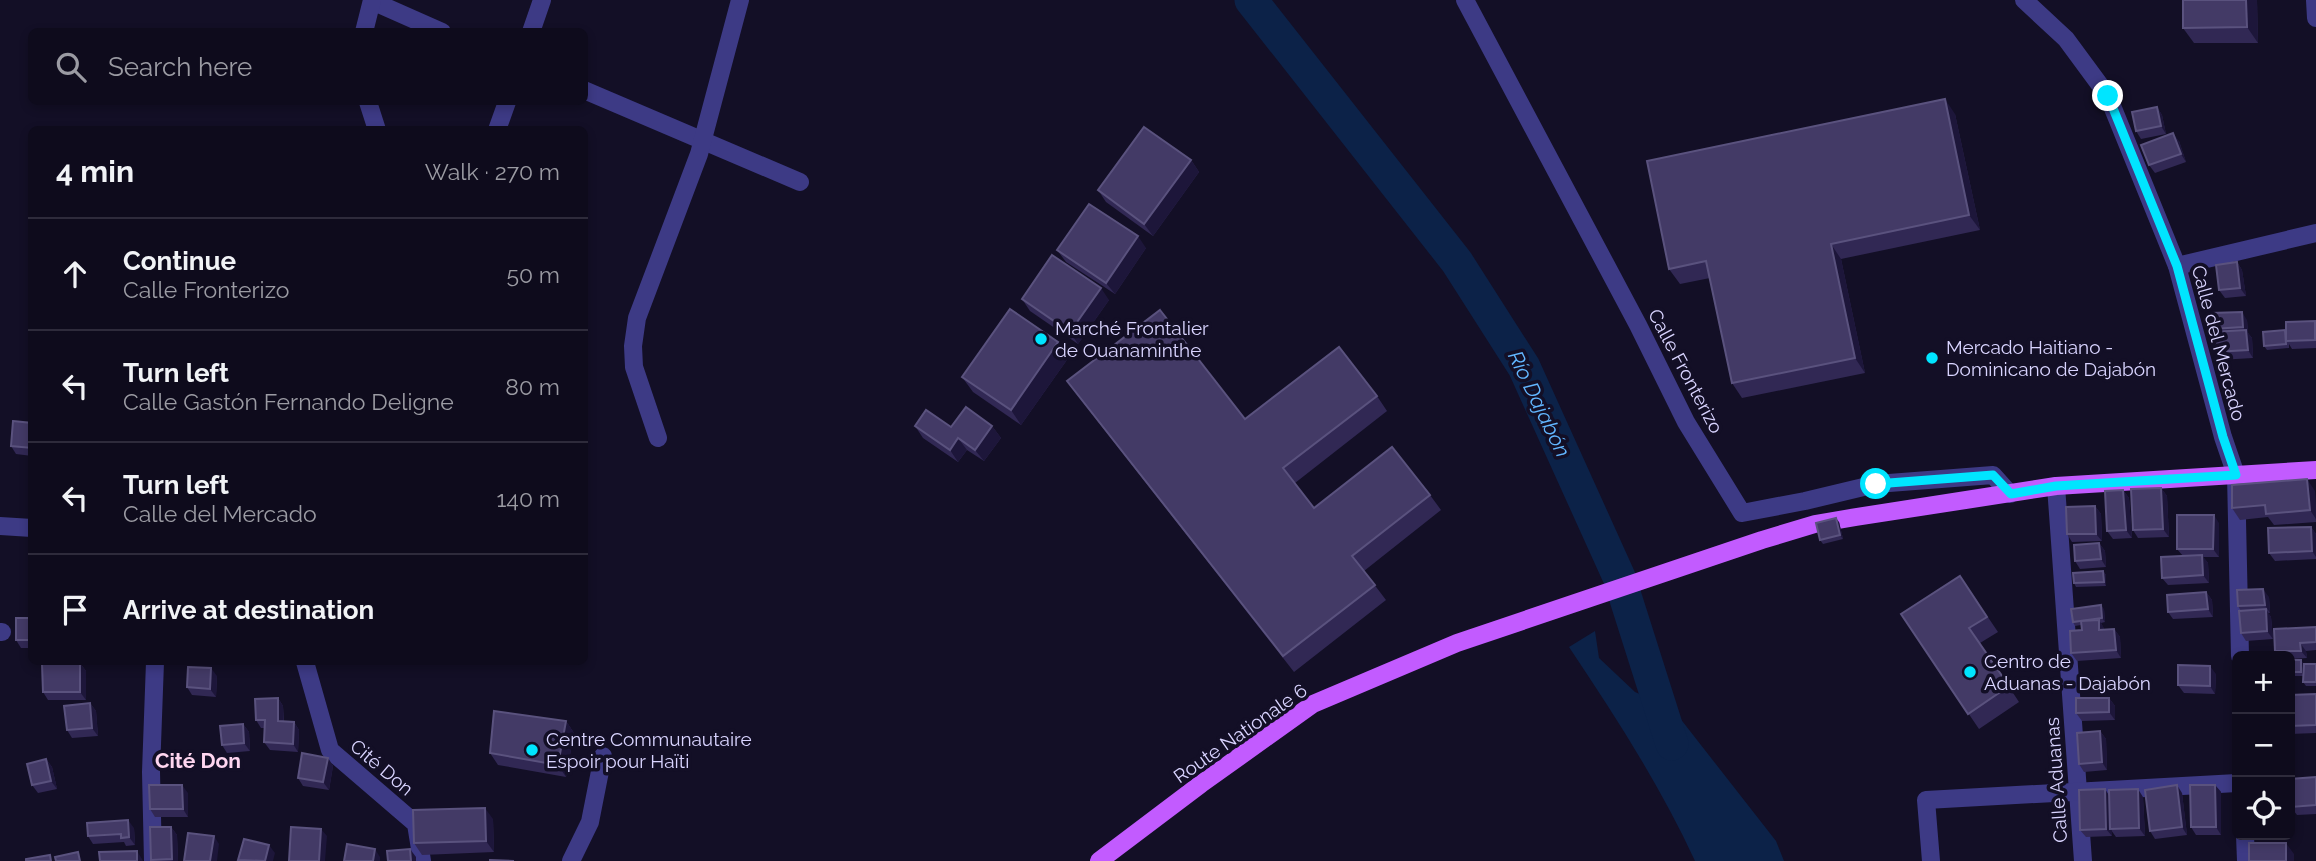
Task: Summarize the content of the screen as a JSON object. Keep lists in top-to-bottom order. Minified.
{"streets":{"main road":["Route Nationale 6"],"street":["Calle del Mercado","Calle Fronterizo","Cité Don","Calle Aduanas"]},"crossings":[["Calle del Mercado","Route Nationale 6"],["Calle Fronterizo","Route Nationale 6"],["Route Nationale 6","Calle Aduanas"]],"districts":["Cité Don"],"water":["Río Dajabón"],"places":["Marché Frontalier de Ouanaminthe","Mercado Haitiano - Dominicano de Dajabón","Centro de Aduanas - Dajabón","Centre Communautaire Espoir pour Haïti"],"page":{"search":"Search here","heading":["4 min","Walk · 270 m"],"list":[["Continue","Calle Fronterizo","50 m"],["Turn left","Calle Gastón Fernando Deligne","80 m"],["Turn left","Calle del Mercado","140 m"],"Arrive at destination"],"map_buttons":["+","−"]}}
